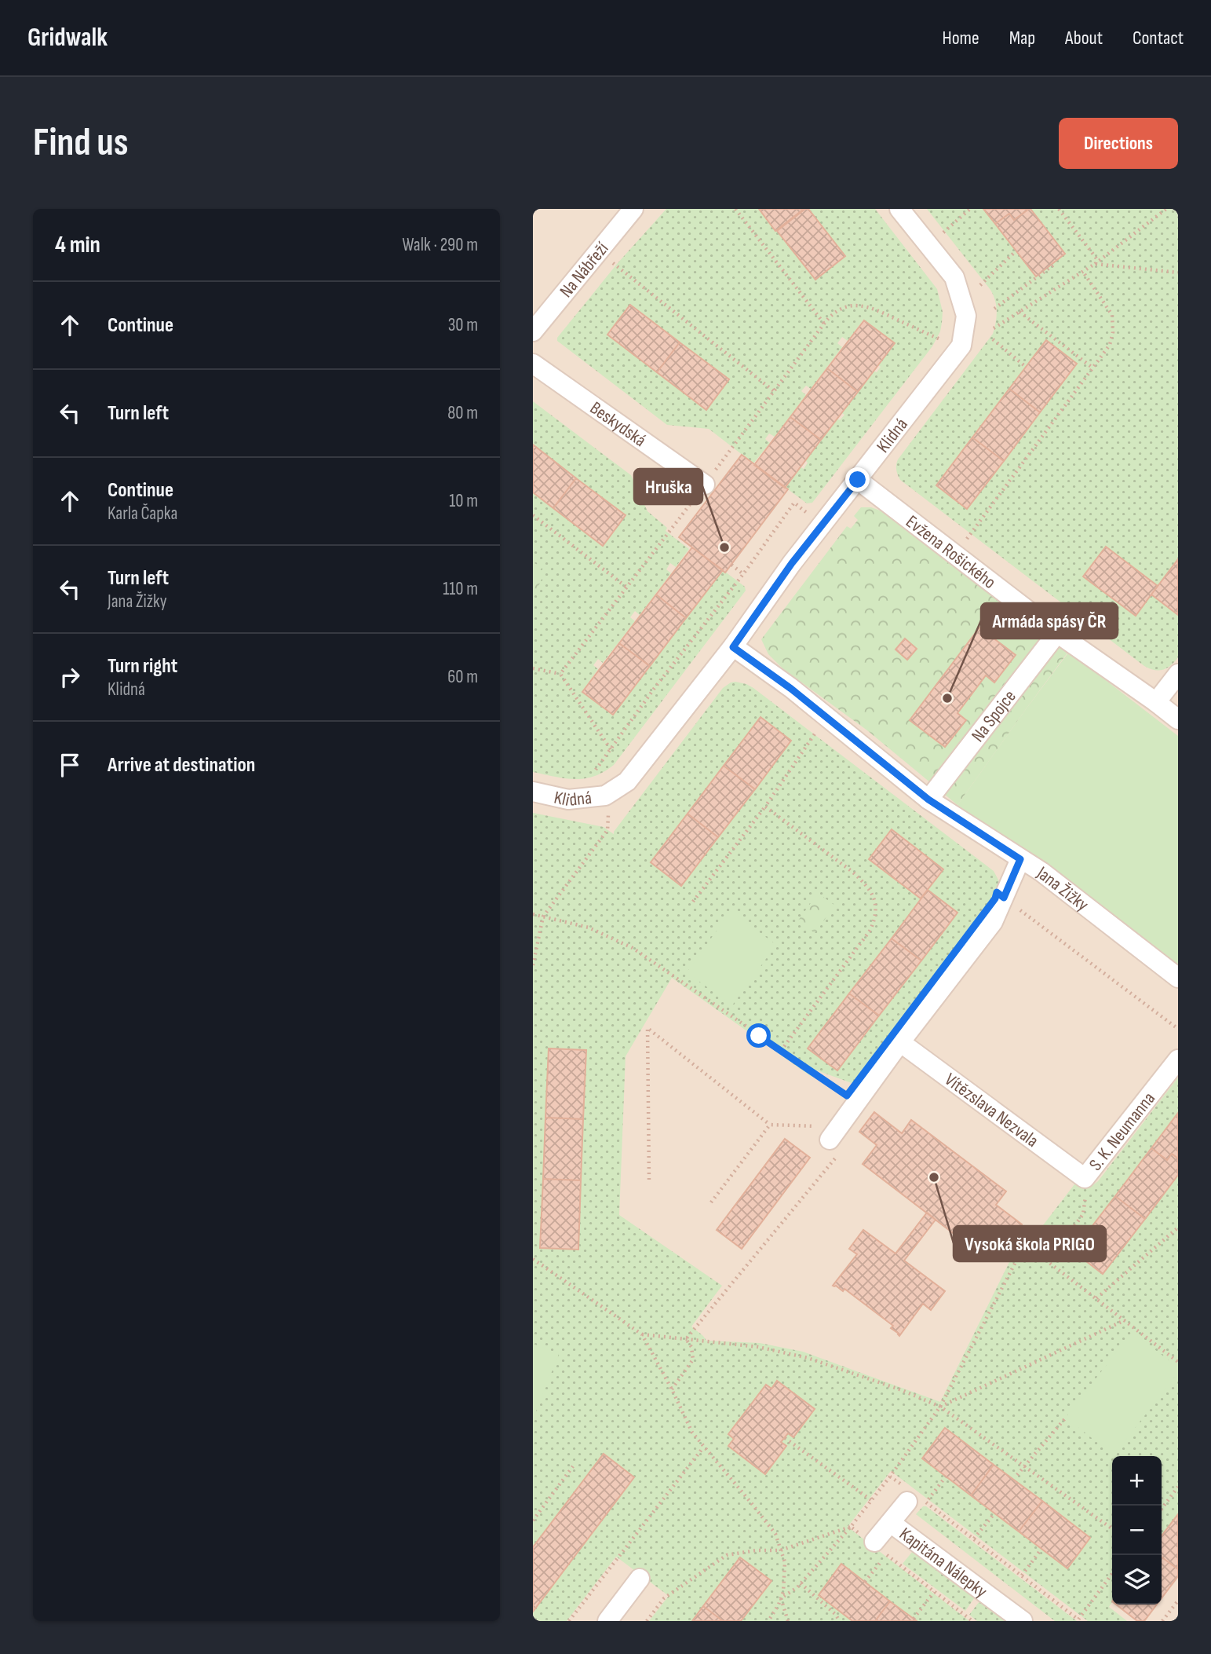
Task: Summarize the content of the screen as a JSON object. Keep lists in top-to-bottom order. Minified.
{"streets":{"street":["Na Nábřeží","Beskydská","Klidná","Evžena Rošického","Na Spojce","Jana Žižky","Vítězslava Nezvala","S. K. Neumanna","Kapitána Nálepky"]},"crossings":[["Klidná","Evžena Rošického"],["Klidná","Jana Žižky"],["Evžena Rošického","Na Spojce"],["Na Spojce","Jana Žižky"],["Vítězslava Nezvala","S. K. Neumanna"]],"places":["Hruška","Armáda spásy ČR","Vysoká škola PRIGO"],"page":{"header":"Gridwalk","nav":["Home","Map","About","Contact"],"buttons":"Directions","title":"Find us","heading":["4 min","Walk · 290 m"],"list":[["Continue","30 m"],["Turn left","80 m"],["Continue","Karla Čapka","10 m"],["Turn left","Jana Žižky","110 m"],["Turn right","Klidná","60 m"],"Arrive at destination"],"map_buttons":["+","−"]}}
